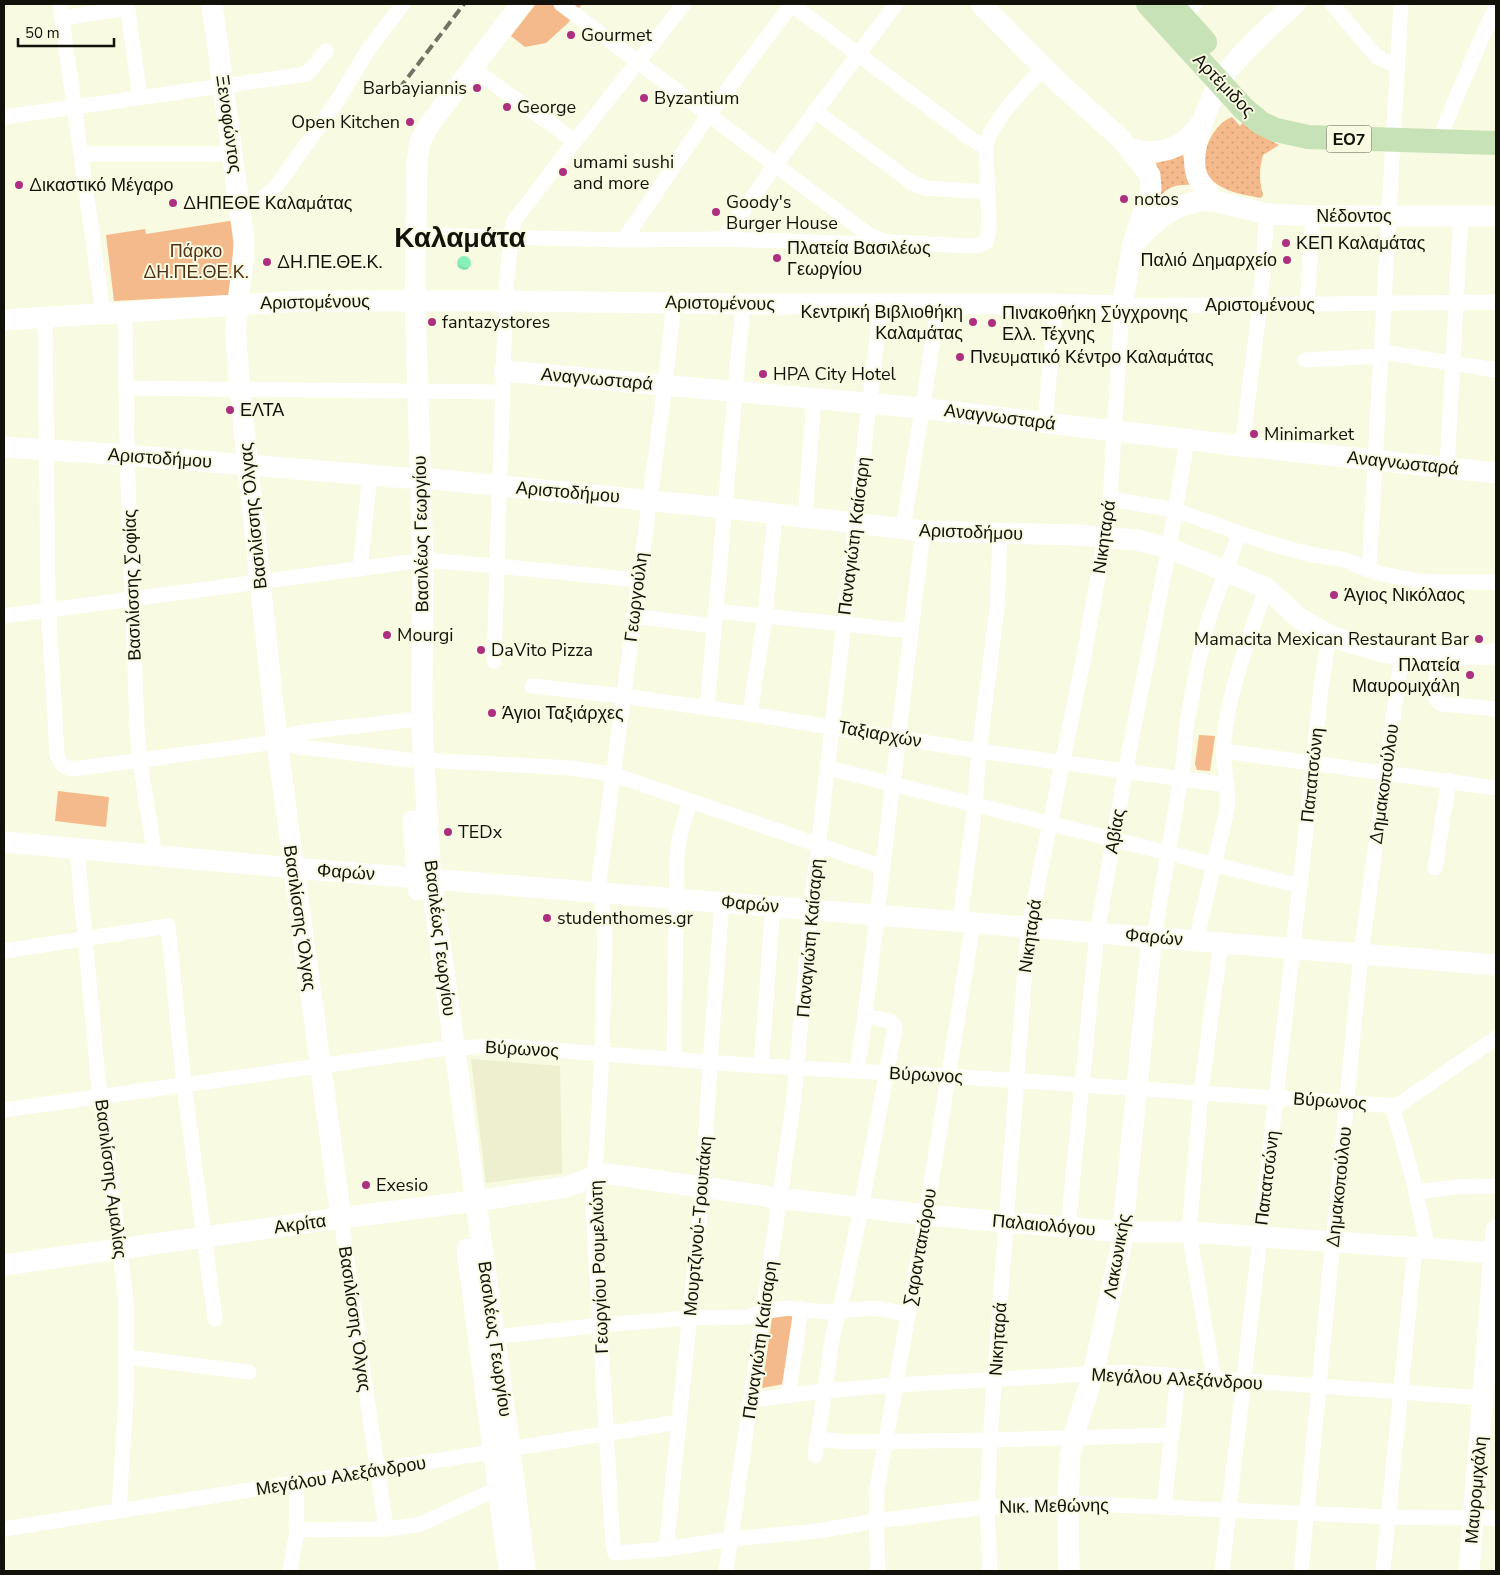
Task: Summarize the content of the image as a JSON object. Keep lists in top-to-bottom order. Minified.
{"streets":{"main road":["Αρτέμιδος","ΕΟ7"],"street":["Ξενοφώντος","Νέδοντος","Αριστομένους","Αναγνωσταρά","Αριστοδήμου","Βασιλίσσης Όλγας","Βασιλέως Γεωργίου","Παναγιώτη Καίσαρη","Νικηταρά","Βασιλίσσης Σοφίας","Γεωργούλη","Ταξιαρχών","Παπατσώνη","Δημακοπούλου","Αβίας","Φαρών","Βύρωνος","Βασιλίσσης Αμαλίας","Ακρίτα","Παλαιολόγου","Μουρτζινού-Τρουπάκη","Σαρανταπόρου","Λακωνικής","Γεωργίου Ρουμελιώτη","Μεγάλου Αλεξάνδρου","Μαυρομιχάλη","Νικ. Μεθώνης"]},"crossings":[["Ξενοφώντος","Αριστομένους"],["Ξενοφώντος","Βασιλίσσης Όλγας"],["Αριστομένους","Βασιλίσσης Όλγας"],["Αριστομένους","Βασιλέως Γεωργίου"],["Αριστομένους","Παναγιώτη Καίσαρη"],["Αριστομένους","Νικηταρά"],["Αριστομένους","Βασιλίσσης Σοφίας"],["Αριστομένους","Γεωργούλη"],["Αναγνωσταρά","Παναγιώτη Καίσαρη"],["Αναγνωσταρά","Νικηταρά"],["Αναγνωσταρά","Γεωργούλη"],["Αναγνωσταρά","Αβίας"],["Αριστοδήμου","Βασιλίσσης Όλγας"],["Αριστοδήμου","Βασιλέως Γεωργίου"],["Αριστοδήμου","Παναγιώτη Καίσαρη"],["Αριστοδήμου","Νικηταρά"],["Αριστοδήμου","Βασιλίσσης Σοφίας"],["Αριστοδήμου","Γεωργούλη"],["Αριστοδήμου","Παπατσώνη"],["Αριστοδήμου","Δημακοπούλου"],["Αριστοδήμου","Αβίας"],["Αριστοδήμου","Σαρανταπόρου"],["Βασιλίσσης Όλγας","Φαρών"],["Βασιλίσσης Όλγας","Βύρωνος"],["Βασιλίσσης Όλγας","Ακρίτα"],["Βασιλίσσης Όλγας","Μεγάλου Αλεξάνδρου"],["Βασιλέως Γεωργίου","Φαρών"],["Βασιλέως Γεωργίου","Βύρωνος"],["Βασιλέως Γεωργίου","Ακρίτα"],["Βασιλέως Γεωργίου","Μεγάλου Αλεξάνδρου"],["Παναγιώτη Καίσαρη","Ταξιαρχών"],["Παναγιώτη Καίσαρη","Φαρών"],["Παναγιώτη Καίσαρη","Βύρωνος"],["Παναγιώτη Καίσαρη","Παλαιολόγου"],["Παναγιώτη Καίσαρη","Μεγάλου Αλεξάνδρου"],["Παναγιώτη Καίσαρη","Νικ. Μεθώνης"],["Νικηταρά","Ταξιαρχών"],["Νικηταρά","Φαρών"],["Νικηταρά","Βύρωνος"],["Νικηταρά","Παλαιολόγου"],["Νικηταρά","Μεγάλου Αλεξάνδρου"],["Νικηταρά","Νικ. Μεθώνης"],["Βασιλίσσης Σοφίας","Φαρών"],["Γεωργούλη","Ταξιαρχών"],["Γεωργούλη","Φαρών"],["Γεωργούλη","Γεωργίου Ρουμελιώτη"],["Ταξιαρχών","Αβίας"],["Ταξιαρχών","Σαρανταπόρου"],["Παπατσώνη","Φαρών"],["Παπατσώνη","Βύρωνος"],["Παπατσώνη","Παλαιολόγου"],["Παπατσώνη","Μεγάλου Αλεξάνδρου"],["Παπατσώνη","Νικ. Μεθώνης"],["Δημακοπούλου","Φαρών"],["Δημακοπούλου","Βύρωνος"],["Δημακοπούλου","Παλαιολόγου"],["Δημακοπούλου","Μεγάλου Αλεξάνδρου"],["Δημακοπούλου","Νικ. Μεθώνης"],["Αβίας","Φαρών"],["Αβίας","Βύρωνος"],["Αβίας","Παλαιολόγου"],["Φαρών","Βασιλίσσης Αμαλίας"],["Φαρών","Μουρτζινού-Τρουπάκη"],["Φαρών","Σαρανταπόρου"],["Φαρών","Λακωνικής"],["Φαρών","Γεωργίου Ρουμελιώτη"],["Βύρωνος","Βασιλίσσης Αμαλίας"],["Βύρωνος","Μουρτζινού-Τρουπάκη"],["Βύρωνος","Σαρανταπόρου"],["Βύρωνος","Λακωνικής"],["Βύρωνος","Γεωργίου Ρουμελιώτη"],["Βασιλίσσης Αμαλίας","Ακρίτα"],["Βασιλίσσης Αμαλίας","Μεγάλου Αλεξάνδρου"],["Ακρίτα","Παλαιολόγου"],["Ακρίτα","Γεωργίου Ρουμελιώτη"],["Παλαιολόγου","Μουρτζινού-Τρουπάκη"],["Παλαιολόγου","Σαρανταπόρου"],["Παλαιολόγου","Λακωνικής"],["Παλαιολόγου","Γεωργίου Ρουμελιώτη"],["Παλαιολόγου","Μαυρομιχάλη"],["Μουρτζινού-Τρουπάκη","Μεγάλου Αλεξάνδρου"],["Μουρτζινού-Τρουπάκη","Νικ. Μεθώνης"],["Σαρανταπόρου","Μεγάλου Αλεξάνδρου"],["Σαρανταπόρου","Νικ. Μεθώνης"],["Λακωνικής","Μεγάλου Αλεξάνδρου"],["Λακωνικής","Νικ. Μεθώνης"],["Γεωργίου Ρουμελιώτη","Μεγάλου Αλεξάνδρου"],["Γεωργίου Ρουμελιώτη","Νικ. Μεθώνης"],["Μεγάλου Αλεξάνδρου","Μαυρομιχάλη"],["Μαυρομιχάλη","Νικ. Μεθώνης"]],"districts":["Καλαμάτα"],"parks":["Πάρκο ΔΗ.ΠΕ.ΘΕ.Κ."],"places":["Gourmet","Barbayiannis","Byzantium","George","Open Kitchen","umami sushi and more","Δικαστικό Μέγαρο","notos","ΔΗΠΕΘΕ Καλαμάτας","Goody's Burger House","ΚΕΠ Καλαμάτας","Πλατεία Βασιλέως Γεωργίου","Παλιό Δημαρχείο","ΔΗ.ΠΕ.ΘΕ.Κ.","fantazystores","Κεντρική Βιβλιοθήκη Καλαμάτας","Πινακοθήκη Σύγχρονης Ελλ. Τέχνης","Πνευματικό Κέντρο Καλαμάτας","HPA City Hotel","ΕΛΤΑ","Minimarket","Άγιος Νικόλαος","Mourgi","Mamacita Mexican Restaurant Bar","DaVito Pizza","Πλατεία Μαυρομιχάλη","Άγιοι Ταξιάρχες","TEDx","studenthomes.gr","Exesio"],"scale_bar":"50 m"}
